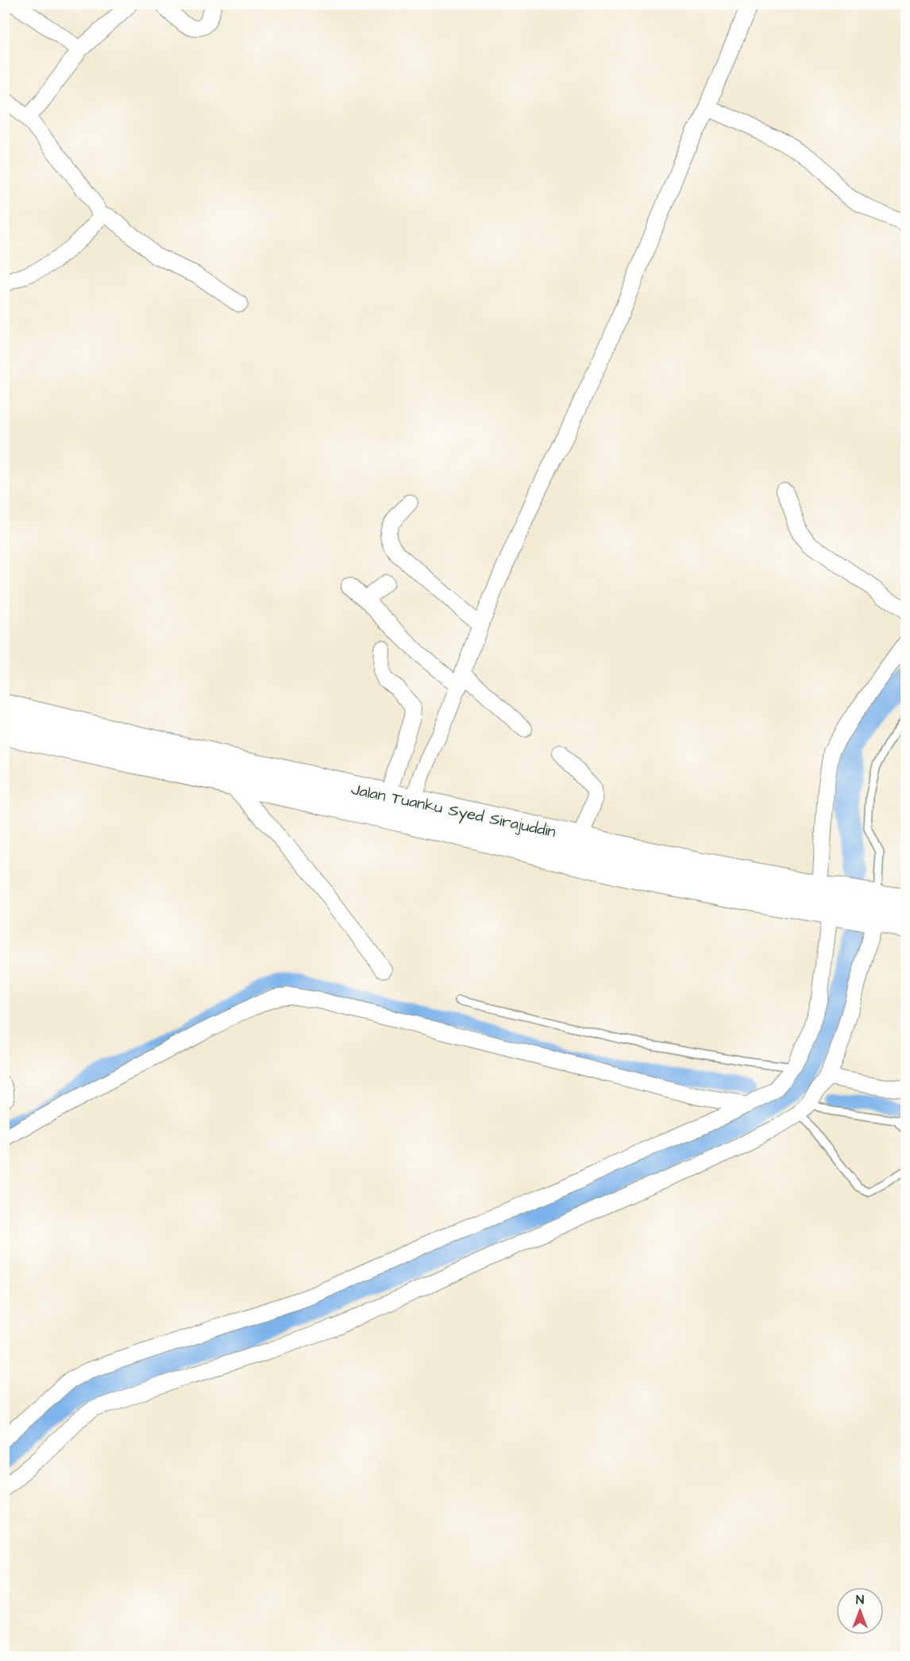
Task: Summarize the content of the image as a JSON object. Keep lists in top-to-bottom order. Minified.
{"streets":{"highway":["Jalan Tuanku Syed Sirajuddin"]},"north":"top"}
